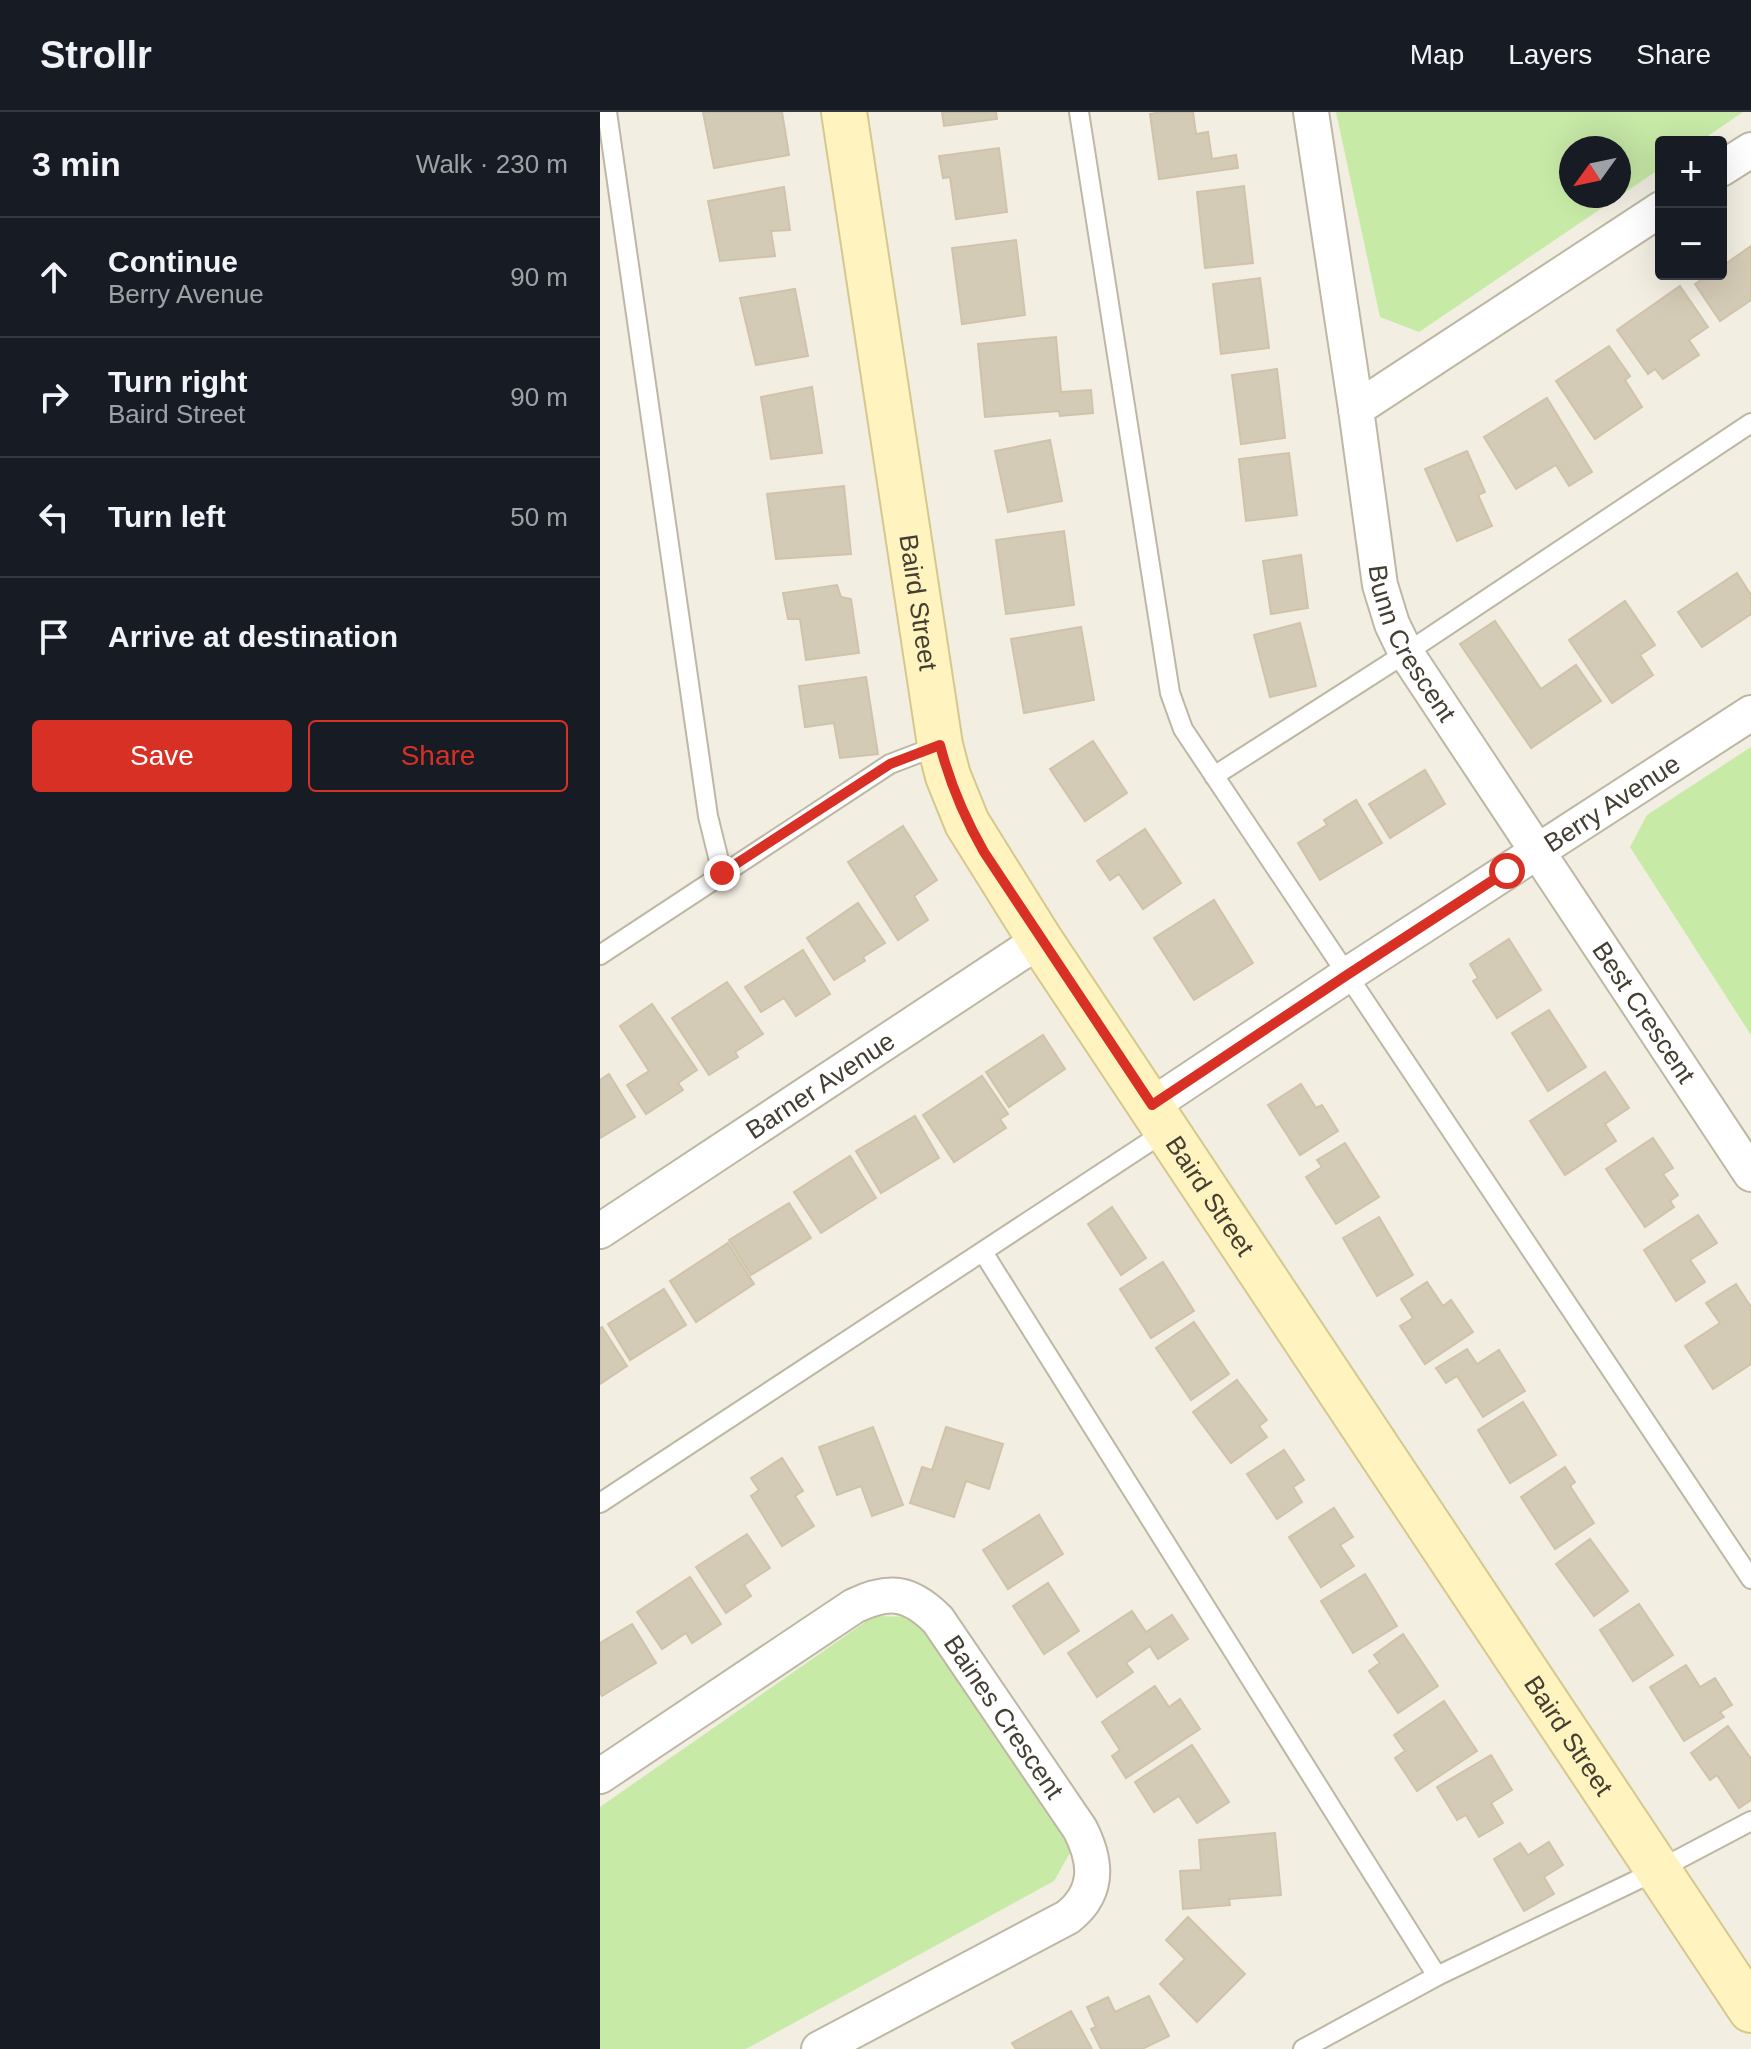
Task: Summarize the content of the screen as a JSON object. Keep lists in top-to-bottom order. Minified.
{"streets":{"street":["Baird Street","Bunn Crescent","Berry Avenue","Best Crescent","Barner Avenue","Baines Crescent"]},"crossings":[["Baird Street","Berry Avenue"],["Baird Street","Barner Avenue"],["Bunn Crescent","Berry Avenue"],["Bunn Crescent","Best Crescent"],["Berry Avenue","Best Crescent"]],"north":"bottom left","page":{"header":"Strollr","nav":["Map","Layers","Share"],"heading":["3 min","Walk · 230 m"],"map_buttons":["+","−"],"list":[["Continue","Berry Avenue","90 m"],["Turn right","Baird Street","90 m"],["Turn left","50 m"],"Arrive at destination"],"buttons":["Save","Share"]}}
